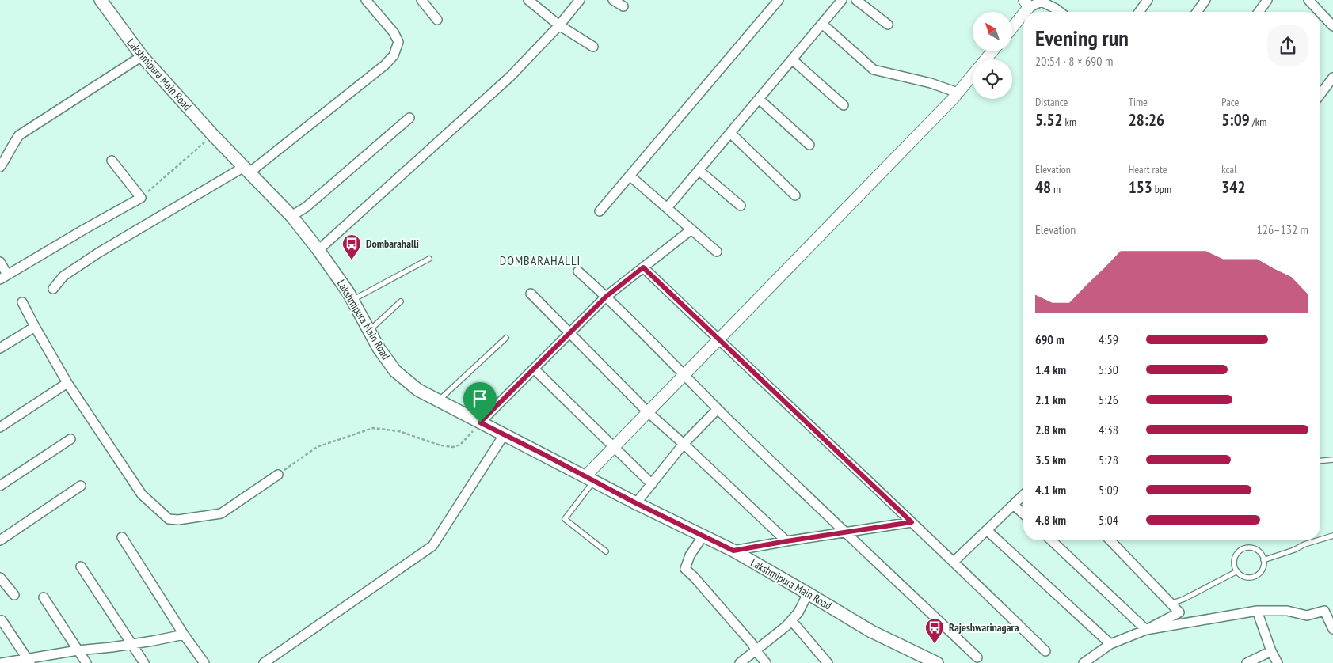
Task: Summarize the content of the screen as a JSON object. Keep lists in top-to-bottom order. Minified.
{"streets":{"main road":["Lakshmipura Main Road"]},"districts":["DOMBARAHALLI"],"places":{"bus stop":["Dombarahalli","Rajeshwarinagara"]},"north":"top left","page":{"heading":["Evening run","20:54 · 8 × 690 m"],"stats":[["Distance","5.52 km"],["Time","28:26"],["Pace","5:09 /km"],["Elevation","48 m"],["Heart rate","153 bpm"],["kcal","342"]],"chart":["Elevation","126–132 m"],"list":[{"name":"690 m","note":"4:59"},{"name":"1.4 km","note":"5:30"},{"name":"2.1 km","note":"5:26"},{"name":"2.8 km","note":"4:38"},{"name":"3.5 km","note":"5:28"},{"name":"4.1 km","note":"5:09"},{"name":"4.8 km","note":"5:04"}]}}
